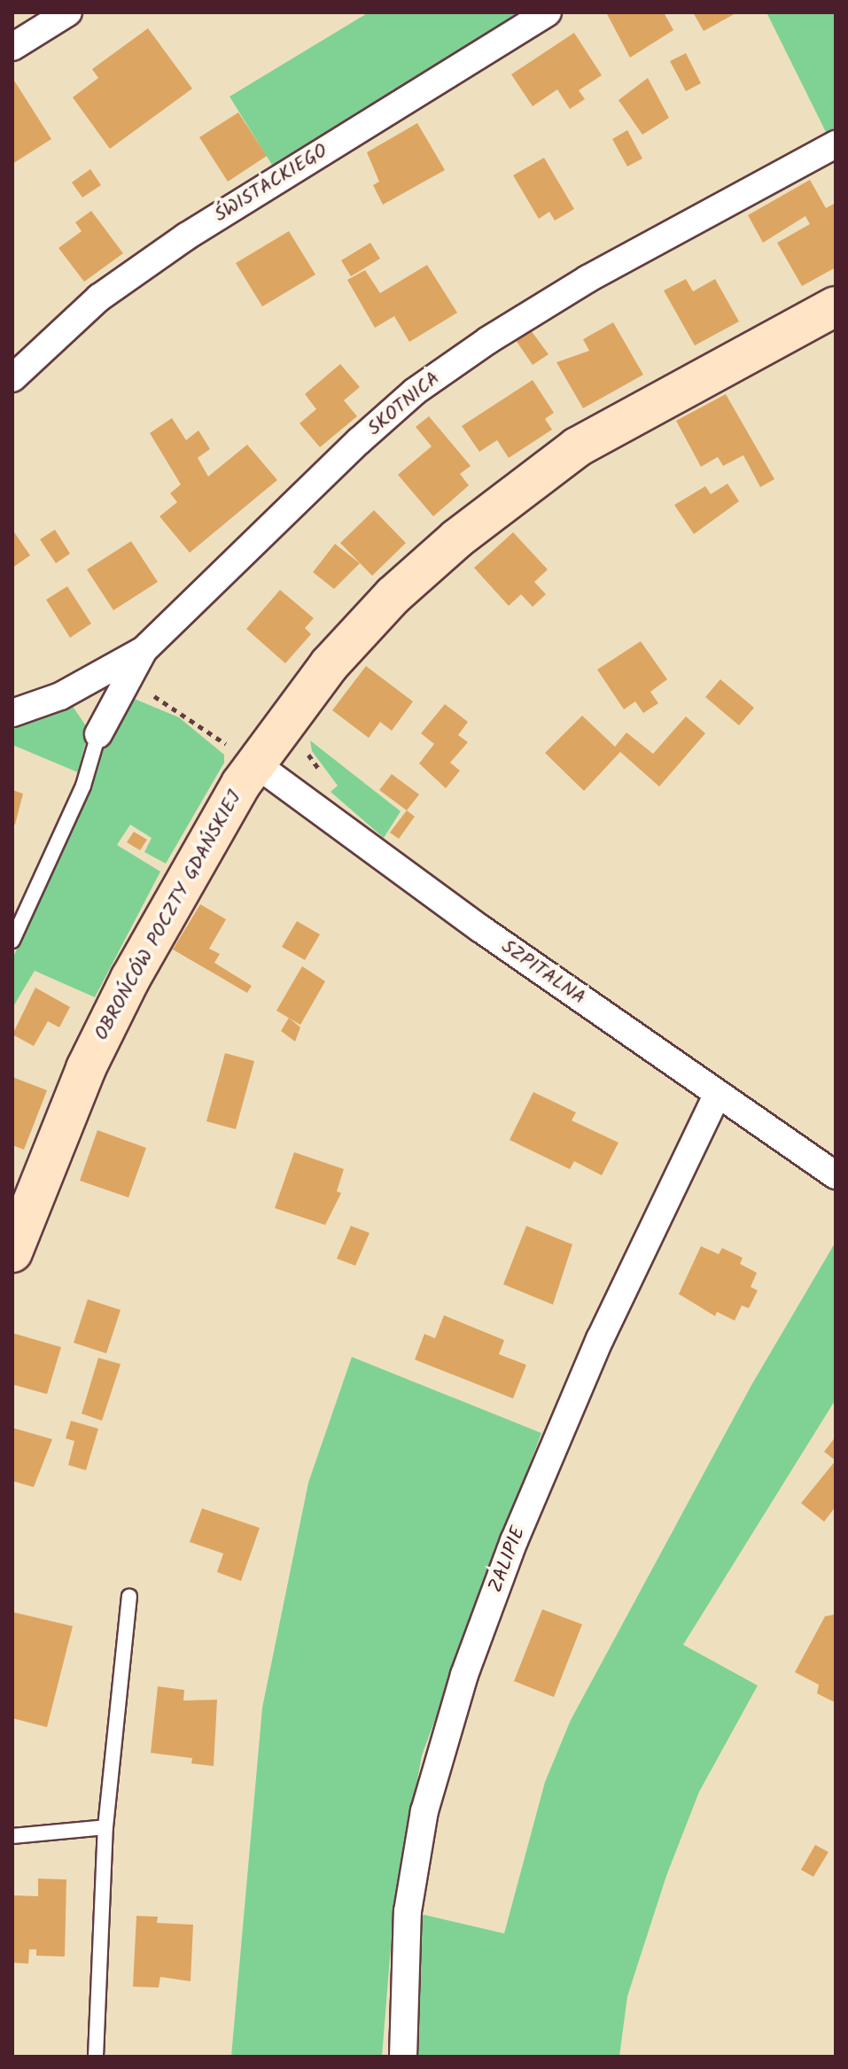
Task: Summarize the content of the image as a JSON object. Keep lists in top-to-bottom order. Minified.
{"streets":{"street":["ŚWISTACKIEGO","SKOTNICA","OBROŃCÓW POCZTY GDAŃSKIEJ","SZPITALNA","ZALIPIE"]},"crossings":[["OBROŃCÓW POCZTY GDAŃSKIEJ","SZPITALNA"],["SZPITALNA","ZALIPIE"]]}
